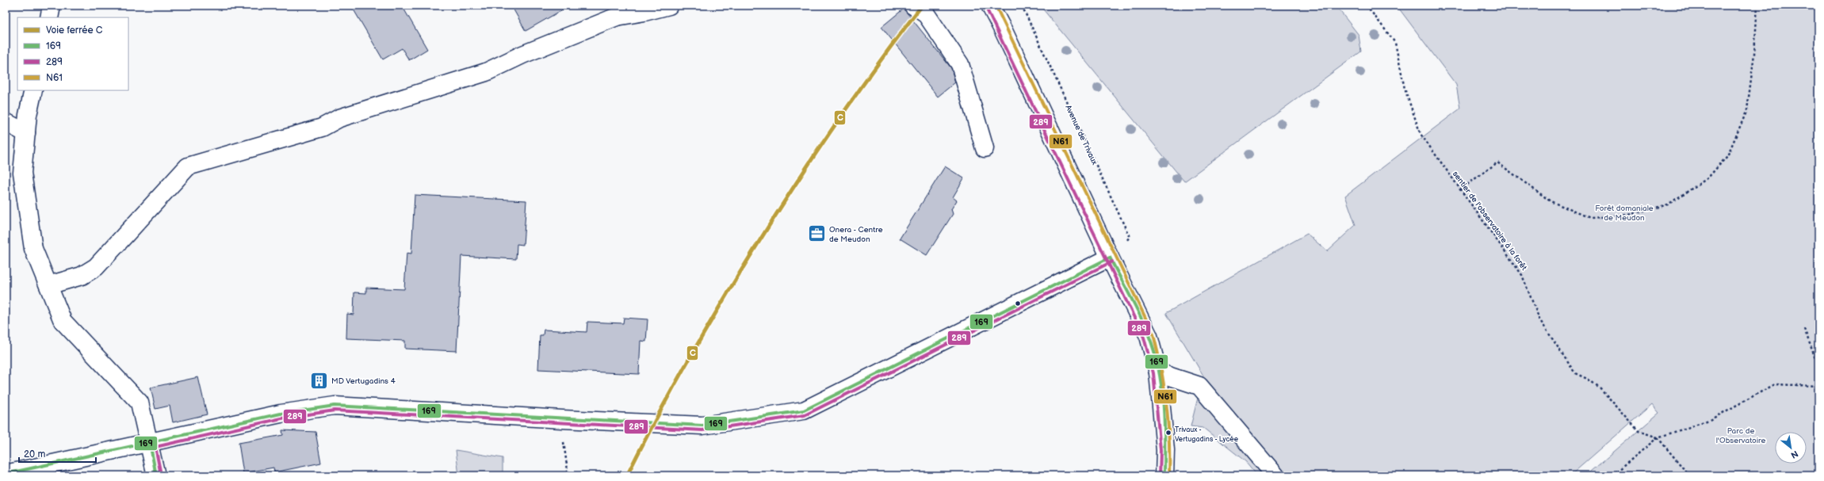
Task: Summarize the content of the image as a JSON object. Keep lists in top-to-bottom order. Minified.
{"streets":{"path":["Avenue de Trivaux","sentier de l'observatoire à la forêt"]},"parks":["Forêt domaniale de Meudon","Parc de l'Observatoire"],"places":{"office":["Onera - Centre de Meudon"],"building":["MD Vertugadins 4"],"other":["Trivaux - Vertugadins - Lycée"]},"lines":["rail line C","transit line N61","transit line 289","transit line 169"],"legend":["Voie ferrée C","169","289","N61"],"scale_bar":"20 m","north":"bottom right"}
